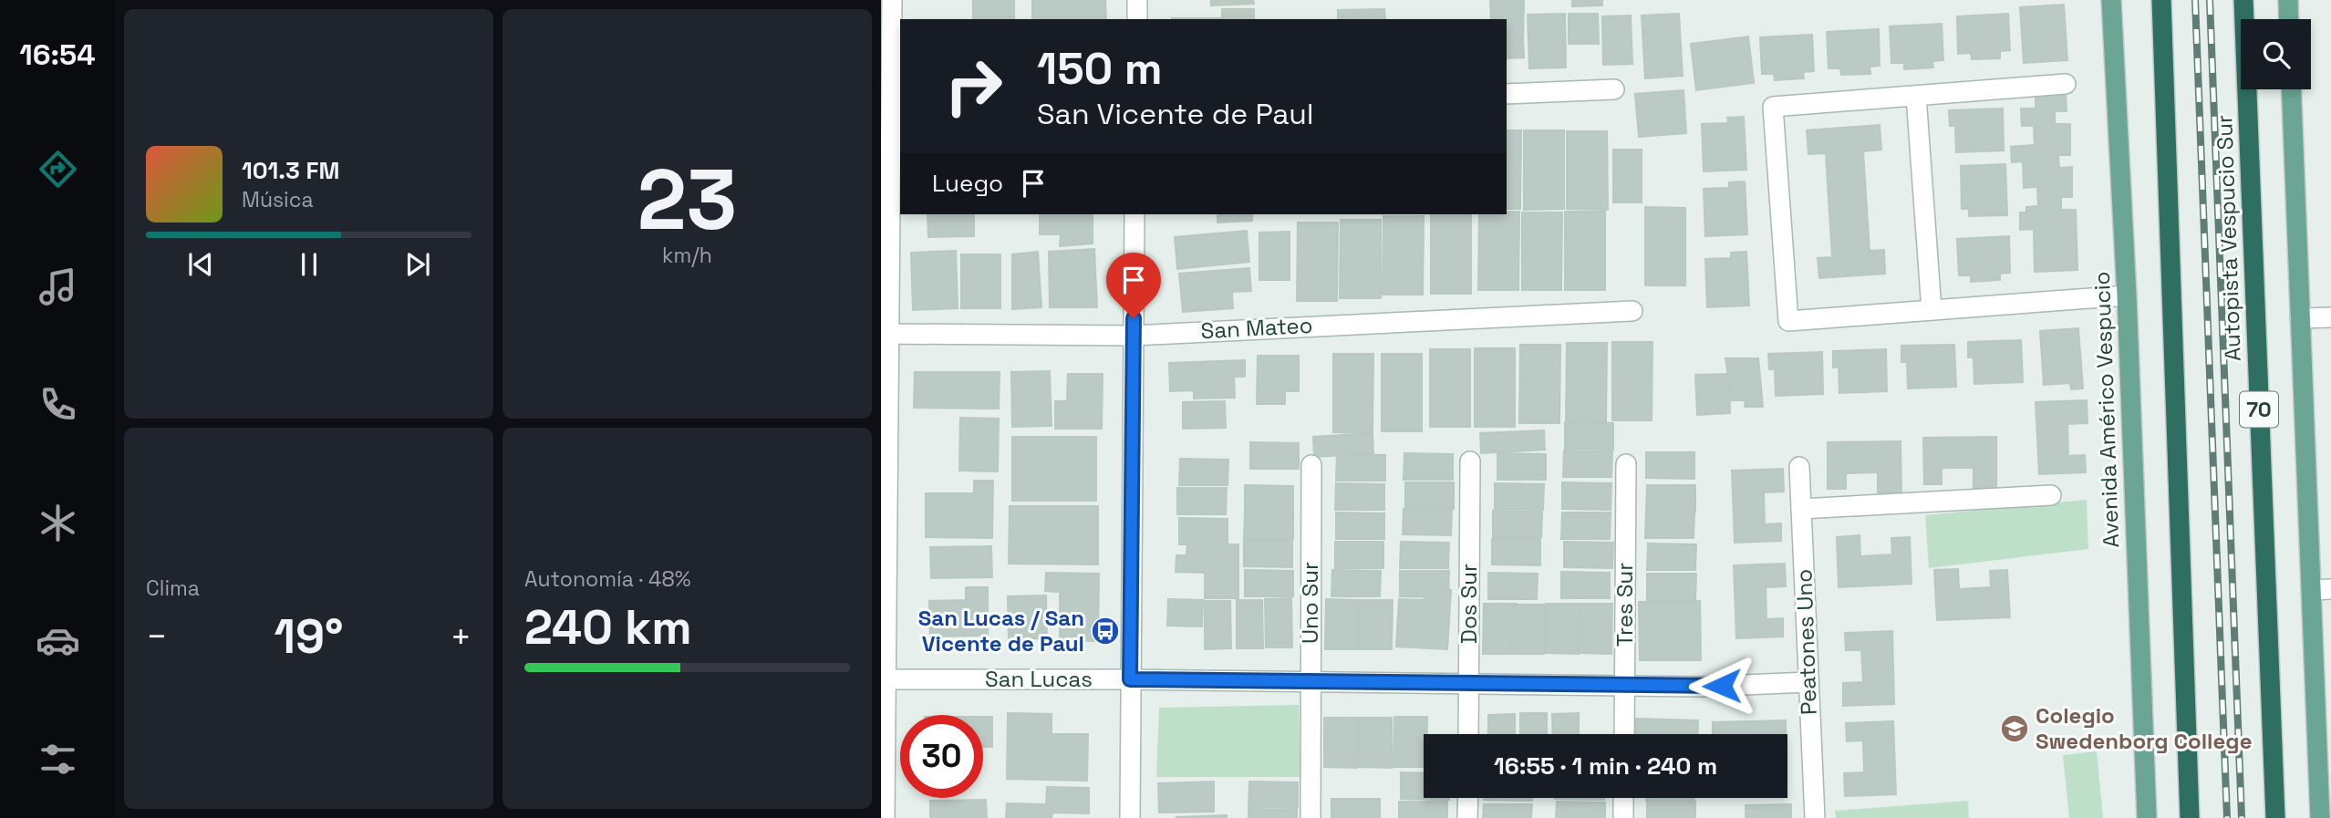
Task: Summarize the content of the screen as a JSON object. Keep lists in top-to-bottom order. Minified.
{"streets":{"highway":["Autopista Vespucio Sur","70"],"main road":["Avenida Américo Vespucio"],"street":["San Mateo","Uno Sur","Dos Sur","Tres Sur","Peatones Uno","San Lucas"]},"crossings":[["Uno Sur","San Lucas"],["Dos Sur","San Lucas"],["Tres Sur","San Lucas"],["Peatones Uno","San Lucas"]],"places":{"bus stop":["San Lucas / San Vicente de Paul"],"school or university":["Colegio Swedenborg College"]},"page":{"tabs":"16:54","tile":[["23","km/h"],"Clima",["Autonomía · 48%","240 km"]],"turn":["150 m","San Vicente de Paul"],"song":["101.3 FM","Música"],"then":"Luego","heat":["−","19°","+"],"limit":"30","trip":"16:55 · 1 min · 240 m"}}
